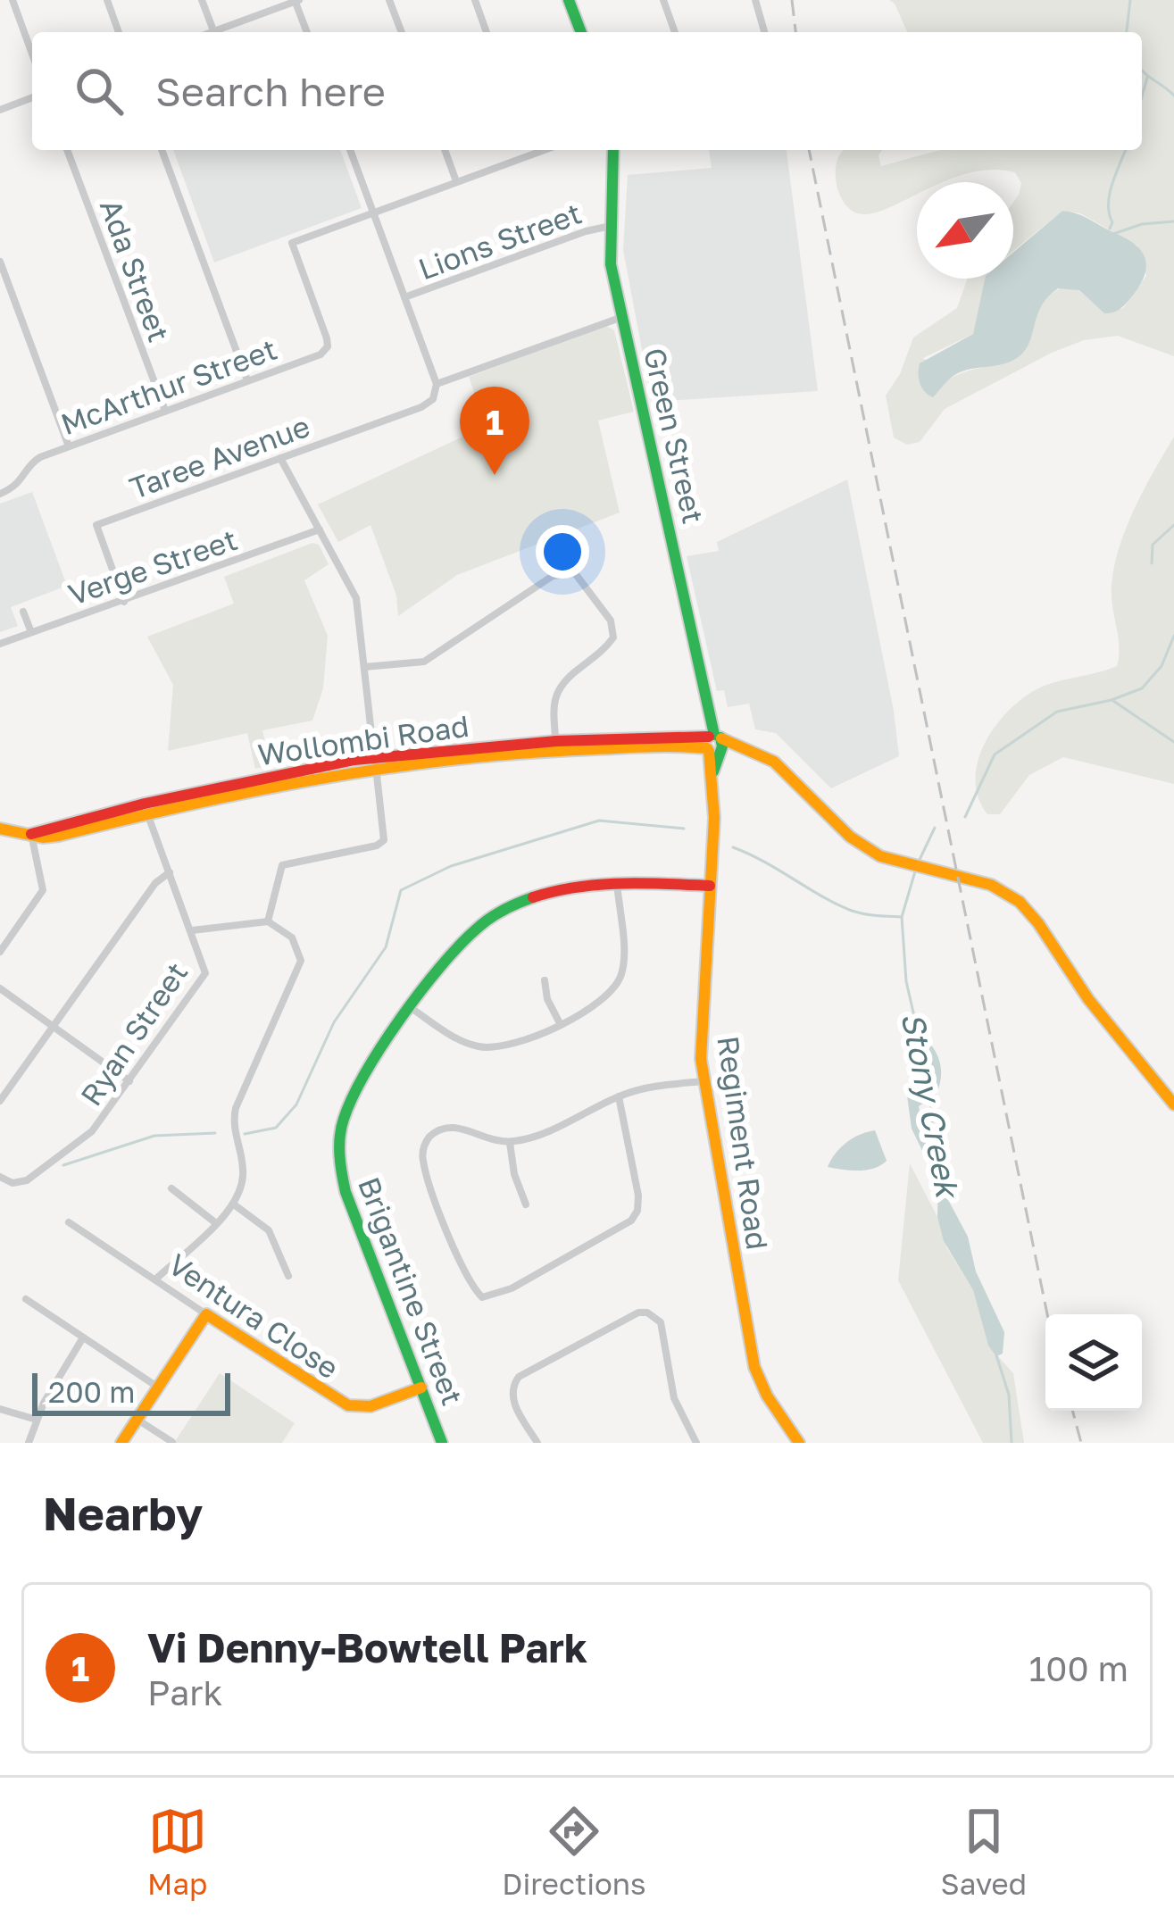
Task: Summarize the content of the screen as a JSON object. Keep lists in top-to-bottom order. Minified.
{"streets":{"street":["Lions Street","Ada Street","McArthur Street","Green Street","Taree Avenue","Verge Street","Wollombi Road","Ryan Street","Regiment Road","Brigantine Street","Ventura Close"]},"crossings":[["Lions Street","Green Street"],["Ada Street","McArthur Street"],["Green Street","Wollombi Road"],["Green Street","Regiment Road"],["Taree Avenue","Verge Street"],["Wollombi Road","Regiment Road"],["Regiment Road","Brigantine Street"],["Brigantine Street","Ventura Close"]],"water":["Stony Creek"],"scale_bar":"200 m","north":"bottom left","page":{"search":"Search here","pins":"1","scale":"200 m","heading":"Nearby","list":[{"mark":"1","name":"Vi Denny-Bowtell Park","note":"Park","value":"100 m"}],"nav":["Map","Directions","Saved"]}}
